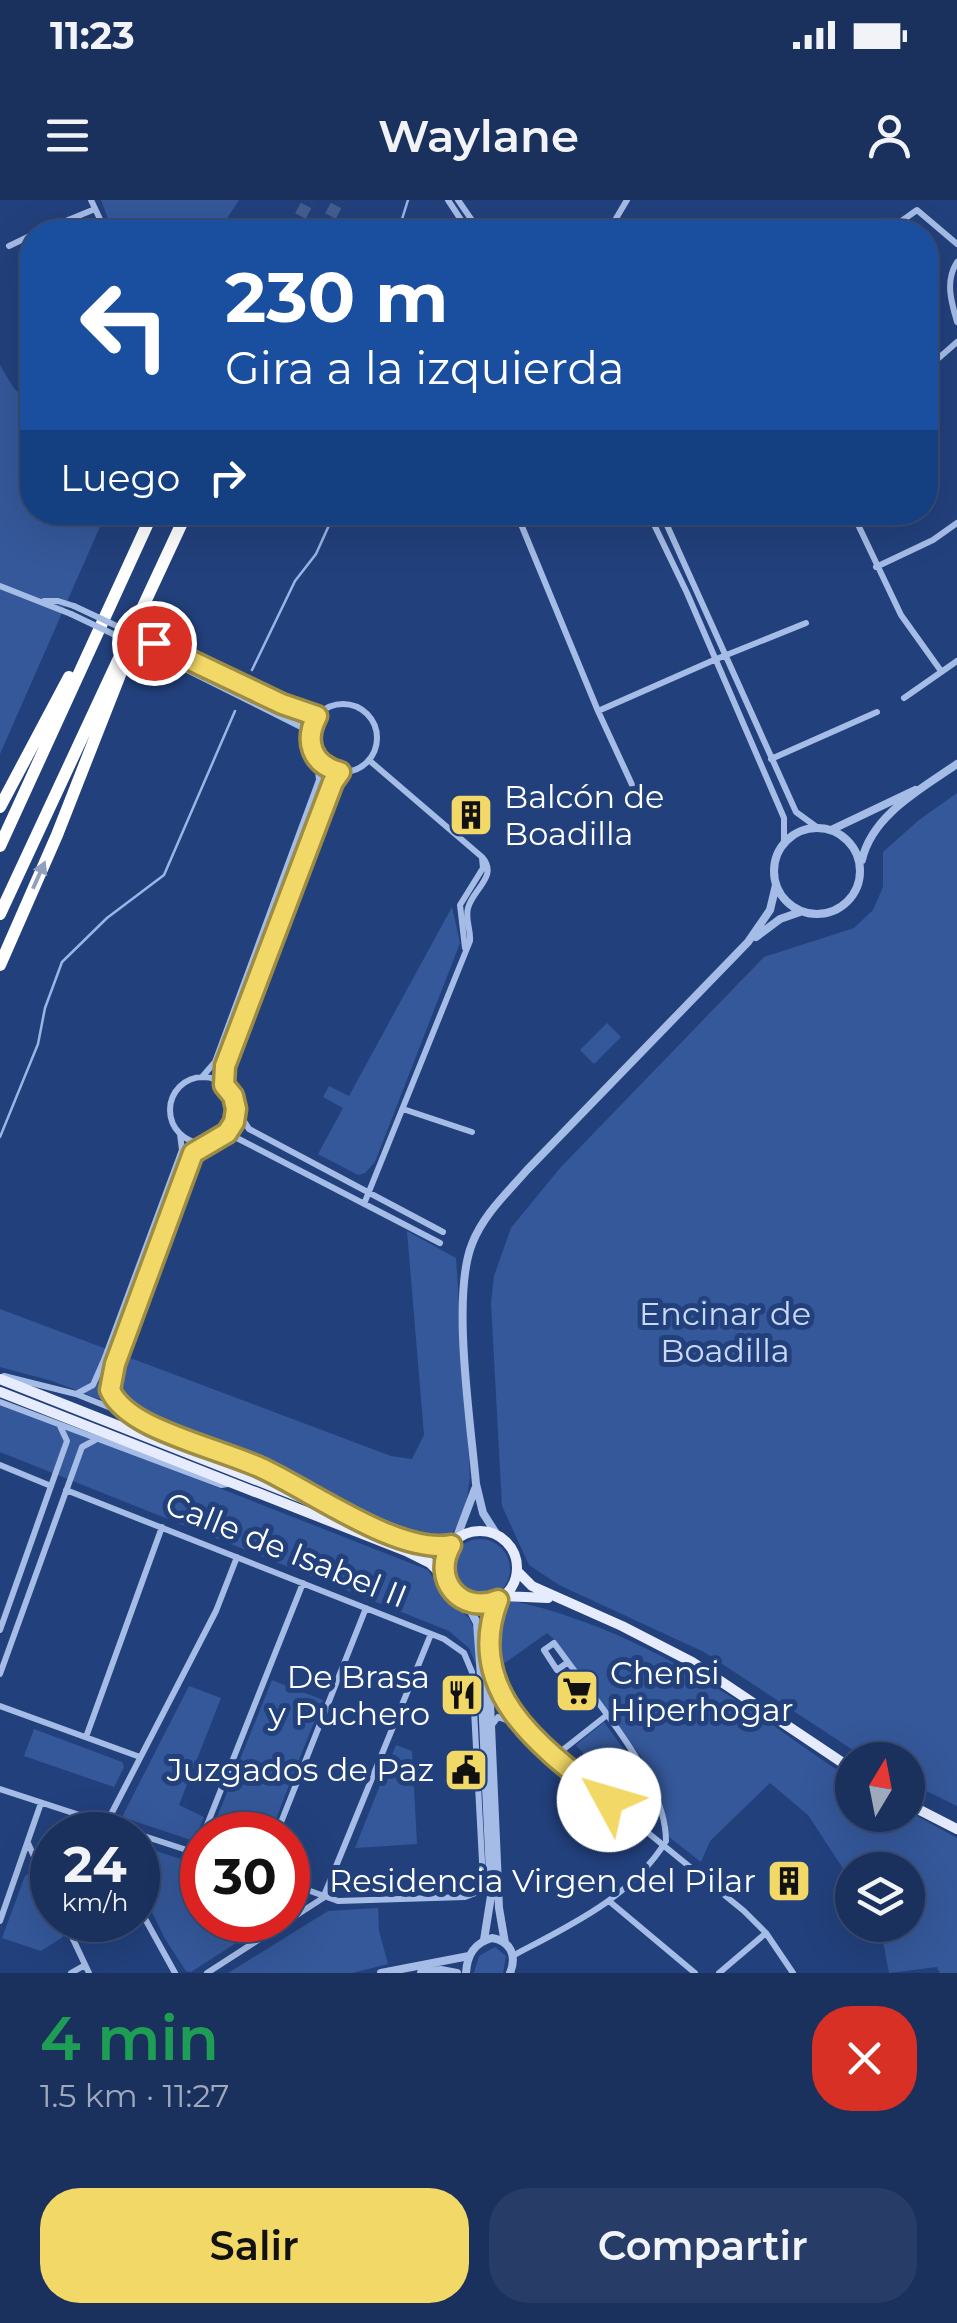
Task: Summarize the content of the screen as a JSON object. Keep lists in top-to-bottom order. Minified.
{"streets":{"street":["Calle de Isabel II"]},"parks":["Encinar de Boadilla"],"places":{"building":["Balcón de Boadilla","Residencia Virgen del Pilar"],"supermarket":["Chensi Hiperhogar"],"restaurant":["De Brasa y Puchero"],"public building":["Juzgados de Paz"]},"north":"top","page":{"status":"11:23","header":"Waylane","turn":["230 m","Gira a la izquierda"],"then":"Luego","speed":"24 km/h","limit":"30","heading":["4 min","1.5 km · 11:27"],"buttons":["Salir","Compartir"]}}
